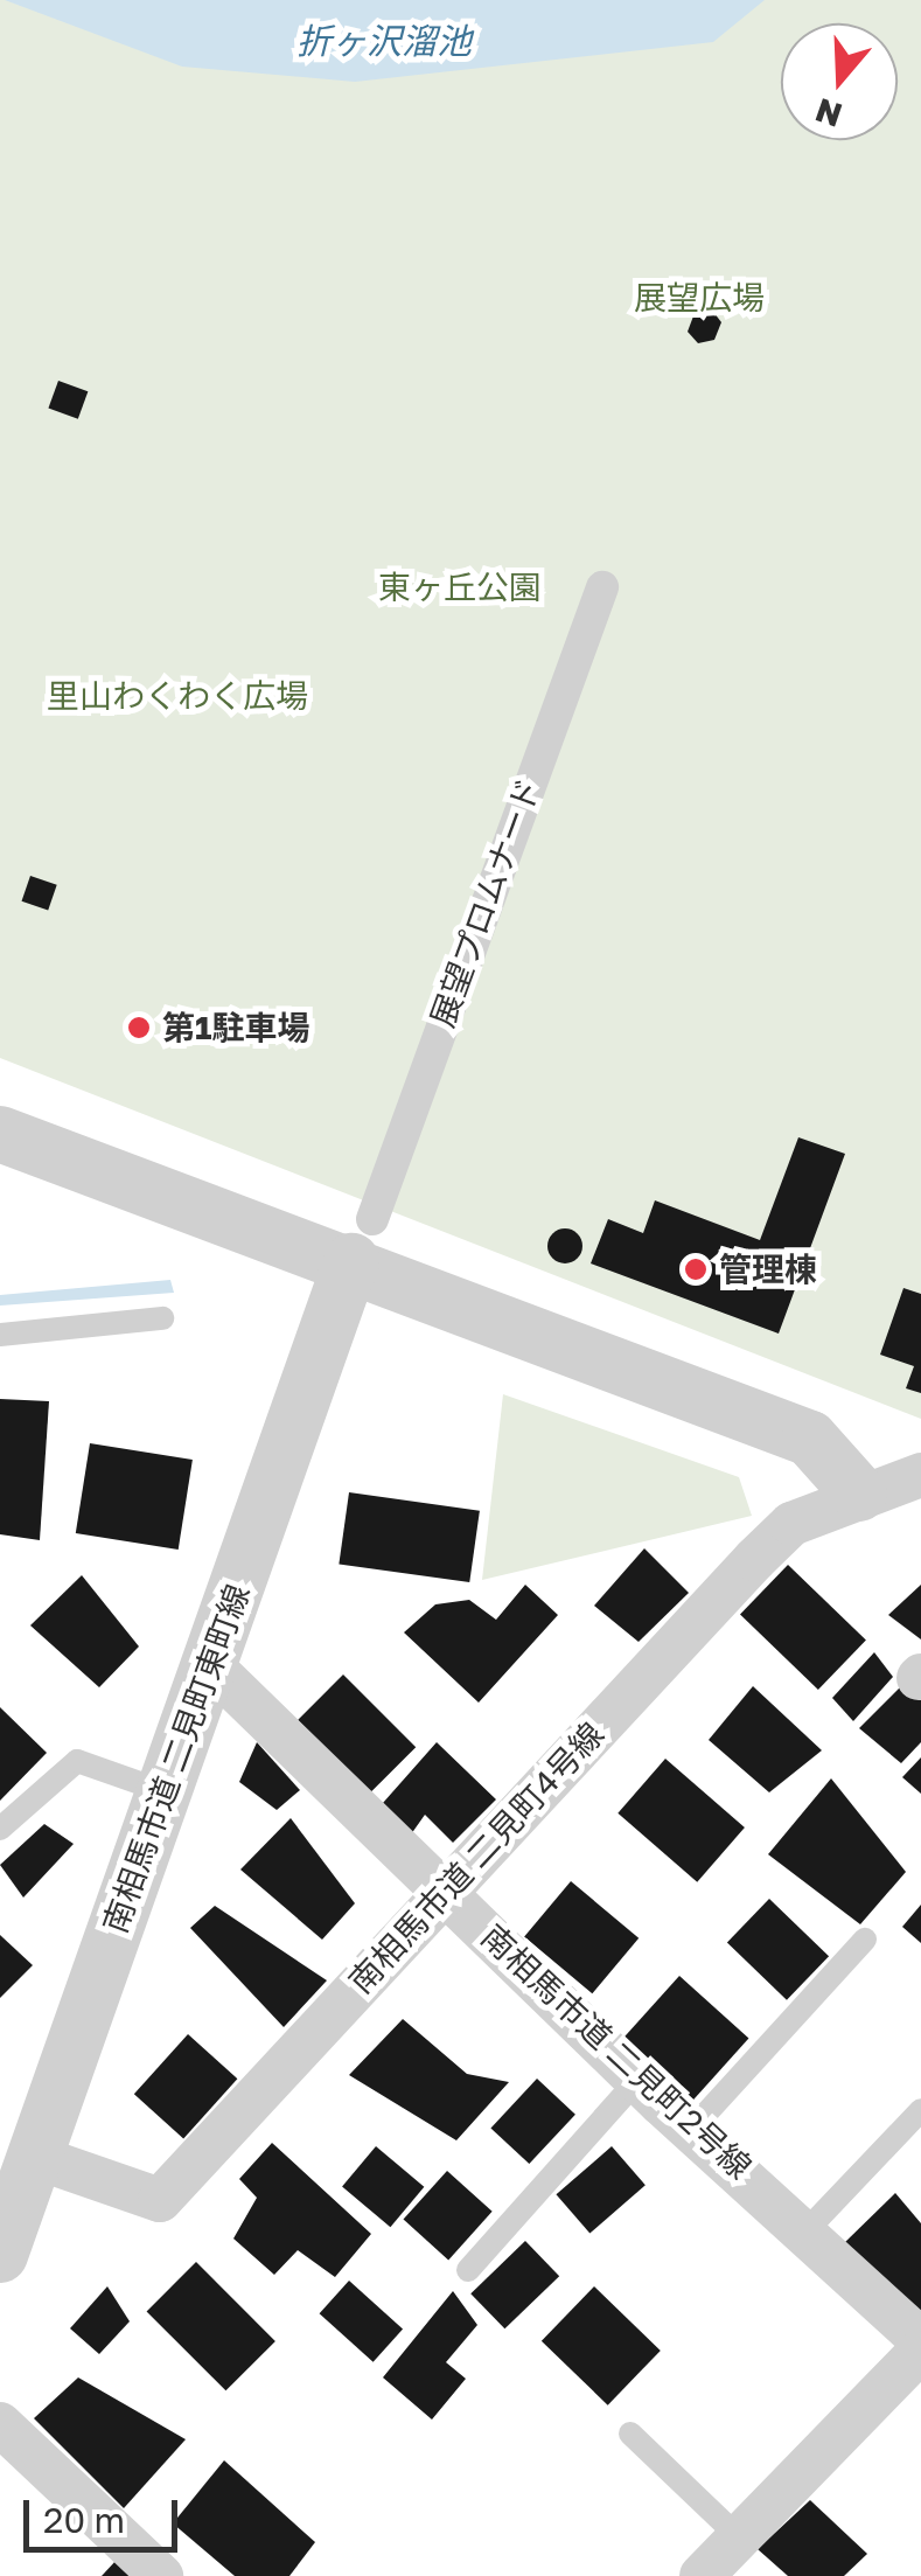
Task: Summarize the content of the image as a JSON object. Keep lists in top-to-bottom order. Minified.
{"streets":{"street":["展望プロムナード","南相馬市道 二見町東町線","南相馬市道 二見町4号線","南相馬市道 二見町2号線"]},"crossings":[["展望プロムナード","南相馬市道 二見町東町線"],["南相馬市道 二見町東町線","南相馬市道 二見町4号線"],["南相馬市道 二見町東町線","南相馬市道 二見町2号線"],["南相馬市道 二見町4号線","南相馬市道 二見町2号線"]],"water":["折ヶ沢溜池"],"parks":["展望広場","東ヶ丘公園","里山わくわく広場"],"places":["第1駐車場","管理棟"],"scale_bar":"20 m","north":"bottom"}
